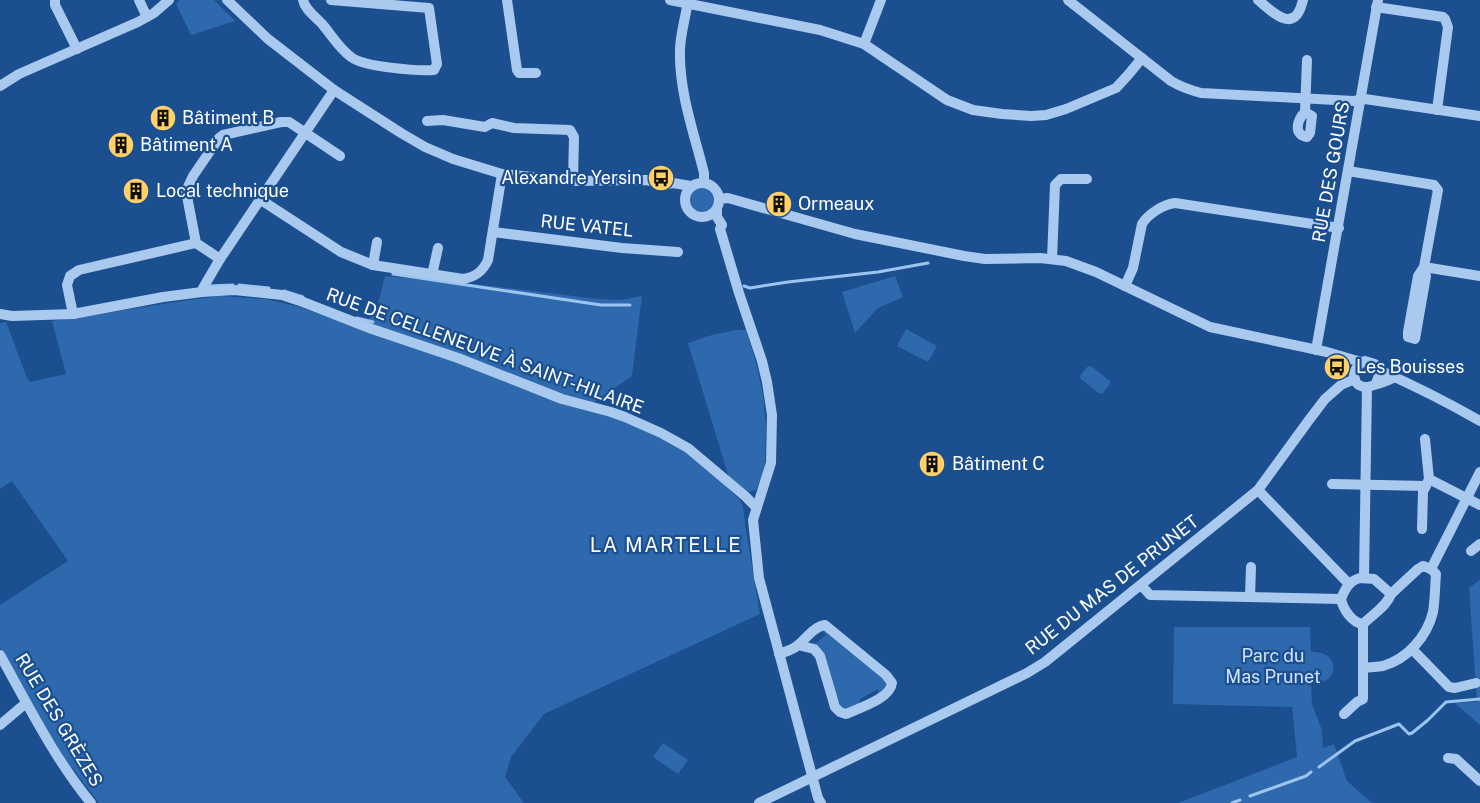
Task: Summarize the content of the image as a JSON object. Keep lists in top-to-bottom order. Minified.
{"streets":{"street":["RUE DES GOURS","RUE VATEL","RUE DE CELLENEUVE À SAINT-HILAIRE","RUE DU MAS DE PRUNET","RUE DES GRÈZES"]},"districts":["LA MARTELLE"],"parks":["Parc du Mas Prunet"],"places":{"building":["Bâtiment B","Bâtiment A","Local technique","Ormeaux","Bâtiment C"],"bus stop":["Alexandre Yersin","Les Bouisses"]}}
